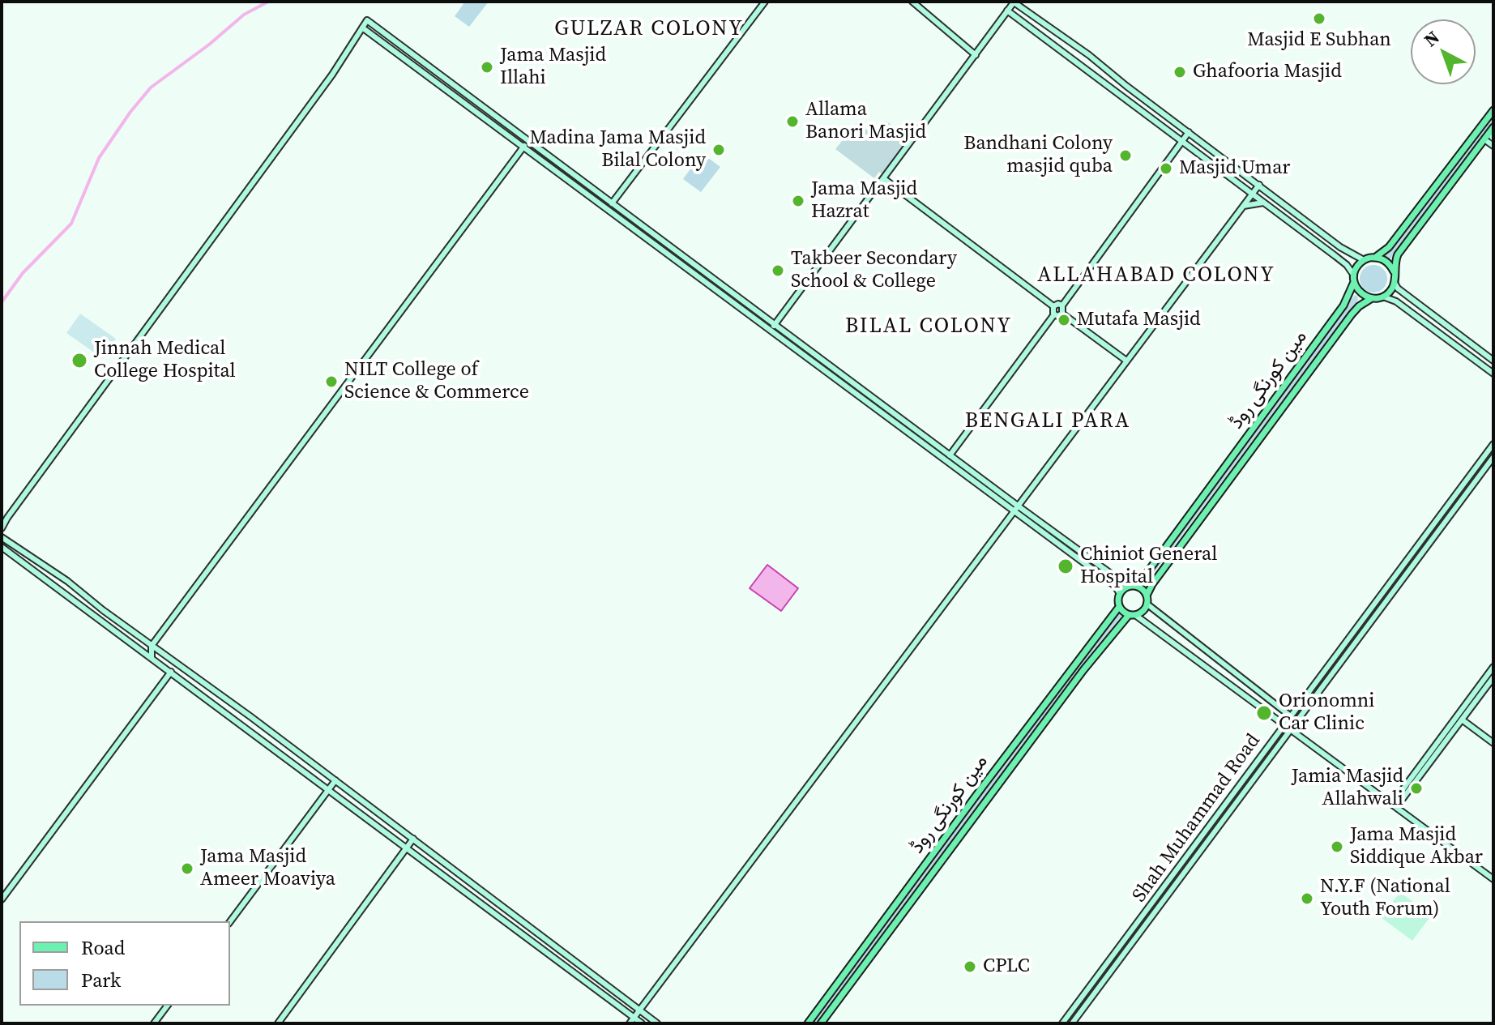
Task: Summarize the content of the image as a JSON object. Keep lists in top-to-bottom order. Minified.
{"streets":{"main road":["مین کورنگی روڈ"],"street":["Shah Muhammad Road"]},"districts":["GULZAR COLONY","ALLAHABAD COLONY","BILAL COLONY","BENGALI PARA"],"places":["Masjid E Subhan","Jama Masjid Illahi","Ghafooria Masjid","Allama Banori Masjid","Madina Jama Masjid Bilal Colony","Bandhani Colony masjid quba","Masjid Umar","Jama Masjid Hazrat","Takbeer Secondary School & College","Mutafa Masjid","Jinnah Medical College Hospital","NILT College of Science & Commerce","Chiniot General Hospital","Orionomni Car Clinic","Jamia Masjid Allahwali","Jama Masjid Siddique Akbar","Jama Masjid Ameer Moaviya","N.Y.F (National Youth Forum)","CPLC"],"legend":["Road","Park"],"north":"top left"}
